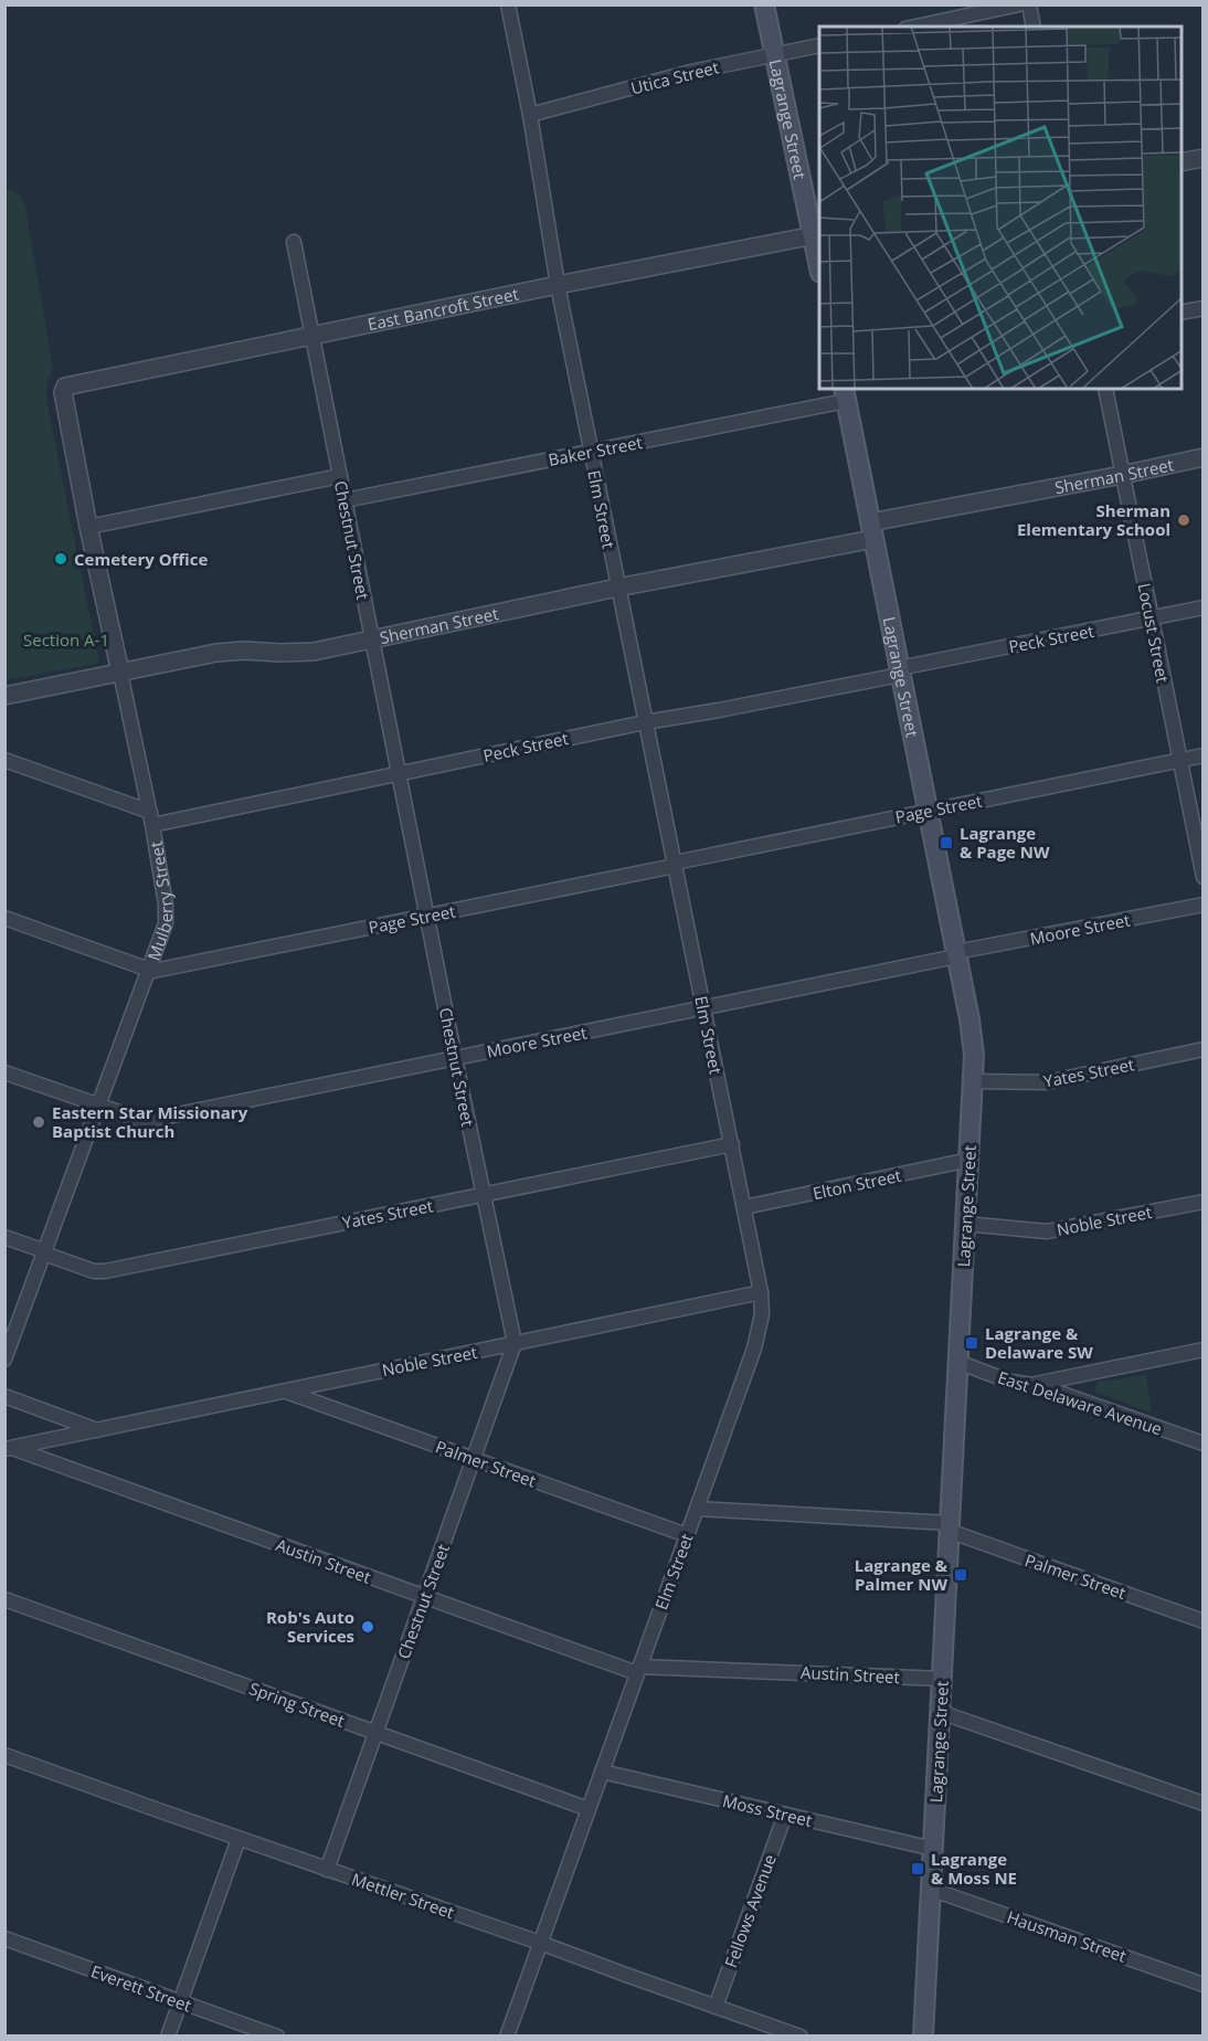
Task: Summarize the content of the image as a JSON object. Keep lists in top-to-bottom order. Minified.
{"streets":{"main road":["Lagrange Street"],"street":["Utica Street","East Bancroft Street","Baker Street","Sherman Street","Elm Street","Chestnut Street","Locust Street","Peck Street","Page Street","Mulberry Street","Moore Street","Yates Street","Elton Street","Noble Street","East Delaware Avenue","Palmer Street","Austin Street","Spring Street","Moss Street","Mettler Street","Fellows Avenue","Hausman Street","Everett Street"]},"crossings":[["Utica Street","Lagrange Street"],["Utica Street","Elm Street"],["Lagrange Street","East Bancroft Street"],["Lagrange Street","Baker Street"],["Lagrange Street","Sherman Street"],["Lagrange Street","Peck Street"],["Lagrange Street","Page Street"],["Lagrange Street","Moore Street"],["Lagrange Street","Yates Street"],["Lagrange Street","Elton Street"],["Lagrange Street","Noble Street"],["Lagrange Street","East Delaware Avenue"],["Lagrange Street","Palmer Street"],["Lagrange Street","Austin Street"],["Lagrange Street","Moss Street"],["Lagrange Street","Hausman Street"],["East Bancroft Street","Elm Street"],["East Bancroft Street","Chestnut Street"],["East Bancroft Street","Mulberry Street"],["Baker Street","Elm Street"],["Baker Street","Chestnut Street"],["Sherman Street","Elm Street"],["Sherman Street","Chestnut Street"],["Sherman Street","Locust Street"],["Sherman Street","Mulberry Street"],["Elm Street","Peck Street"],["Elm Street","Page Street"],["Elm Street","Moore Street"],["Elm Street","Yates Street"],["Elm Street","Elton Street"],["Elm Street","Noble Street"],["Elm Street","Palmer Street"],["Elm Street","Austin Street"],["Elm Street","Spring Street"],["Elm Street","Moss Street"],["Elm Street","Mettler Street"],["Chestnut Street","Peck Street"],["Chestnut Street","Page Street"],["Chestnut Street","Moore Street"],["Chestnut Street","Yates Street"],["Chestnut Street","Noble Street"],["Chestnut Street","Palmer Street"],["Chestnut Street","Austin Street"],["Chestnut Street","Spring Street"],["Chestnut Street","Mettler Street"],["Locust Street","Peck Street"],["Locust Street","Page Street"],["Peck Street","Mulberry Street"],["Page Street","Mulberry Street"],["Mulberry Street","Moore Street"],["Mulberry Street","Yates Street"],["Noble Street","Palmer Street"],["Noble Street","Austin Street"],["Moss Street","Fellows Avenue"],["Mettler Street","Fellows Avenue"]],"parks":["Section A-1"],"places":{"other":["Sherman Elementary School","Cemetery Office","Eastern Star Missionary Baptist Church","Rob's Auto Services"],"transit":["Lagrange & Page NW","Lagrange & Delaware SW","Lagrange & Palmer NW","Lagrange & Moss NE"]}}
